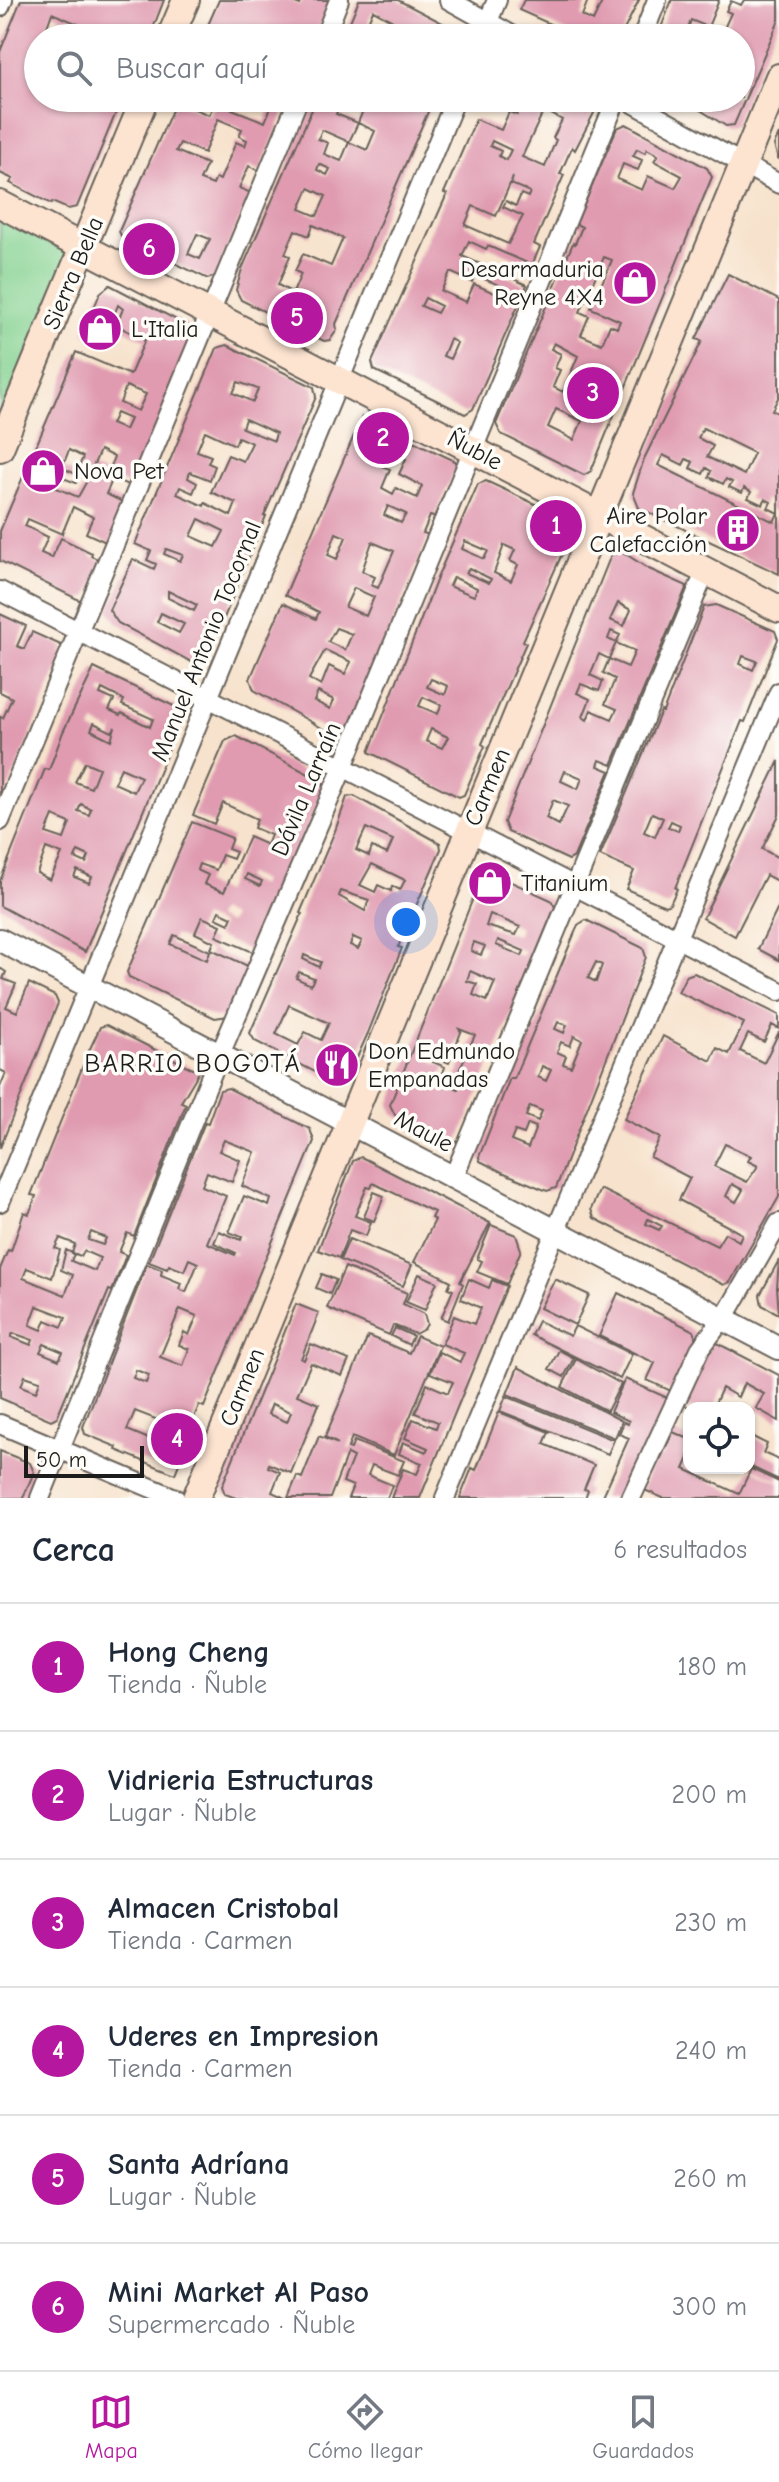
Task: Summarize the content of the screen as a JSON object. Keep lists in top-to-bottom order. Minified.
{"streets":{"main road":["Sierra Bella","Ñuble","Carmen"],"street":["Manuel Antonio Tocornal","Dávila Larraín","Maule"]},"crossings":[["Sierra Bella","Ñuble"],["Ñuble","Manuel Antonio Tocornal"],["Ñuble","Carmen"],["Ñuble","Dávila Larraín"],["Manuel Antonio Tocornal","Maule"],["Carmen","Maule"],["Dávila Larraín","Maule"]],"districts":["BARRIO BOGOTÁ"],"places":{"shop":["Desarmaduria Reyne 4X4","L'Italia","Nova Pet","Titanium"],"building":["Aire Polar Calefacción"],"restaurant":["Don Edmundo Empanadas"]},"scale_bar":"50 m","page":{"search":"Buscar aquí","pins":["6","5","3","2","1","4"],"scale":"50 m","heading":["Cerca","6 resultados"],"list":[{"mark":"1","name":"Hong Cheng","note":"Tienda · Ñuble","value":"180 m"},{"mark":"2","name":"Vidrieria Estructuras","note":"Lugar · Ñuble","value":"200 m"},{"mark":"3","name":"Almacen Cristobal","note":"Tienda · Carmen","value":"230 m"},{"mark":"4","name":"Uderes en Impresion","note":"Tienda · Carmen","value":"240 m"},{"mark":"5","name":"Santa Adríana","note":"Lugar · Ñuble","value":"260 m"},{"mark":"6","name":"Mini Market Al Paso","note":"Supermercado · Ñuble","value":"300 m"}],"nav":["Mapa","Cómo llegar","Guardados"]}}
